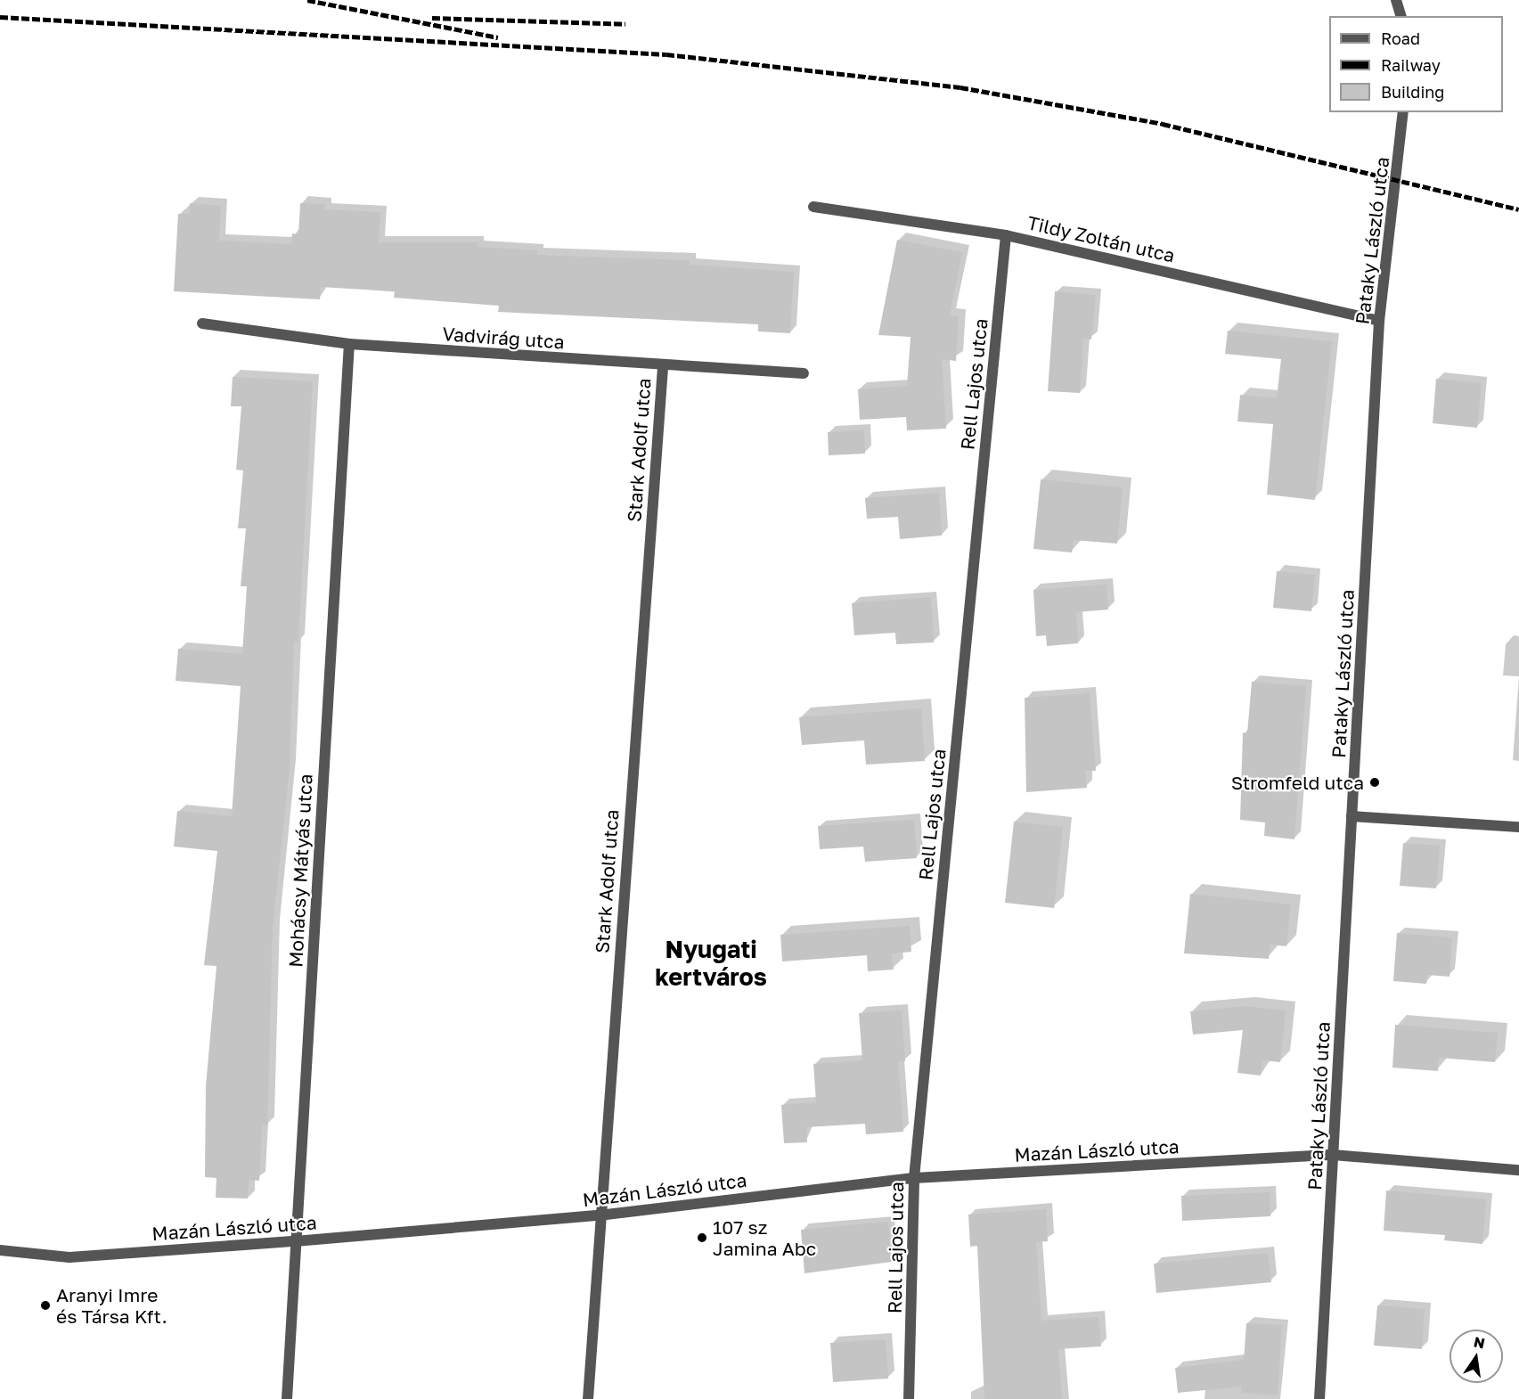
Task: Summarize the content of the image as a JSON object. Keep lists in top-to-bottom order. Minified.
{"streets":{"street":["Tildy Zoltán utca","Pataky László utca","Vadvirág utca","Rell Lajos utca","Stark Adolf utca","Mohácsy Mátyás utca","Mazán László utca"]},"crossings":[["Tildy Zoltán utca","Pataky László utca"],["Tildy Zoltán utca","Rell Lajos utca"],["Pataky László utca","Mazán László utca"],["Vadvirág utca","Stark Adolf utca"],["Vadvirág utca","Mohácsy Mátyás utca"],["Rell Lajos utca","Mazán László utca"],["Stark Adolf utca","Mazán László utca"],["Mohácsy Mátyás utca","Mazán László utca"]],"districts":["Nyugati kertváros"],"places":["Stromfeld utca","107 sz Jamina Abc","Aranyi Imre és Társa Kft."],"legend":["Road","Railway","Building"],"north":"top"}
